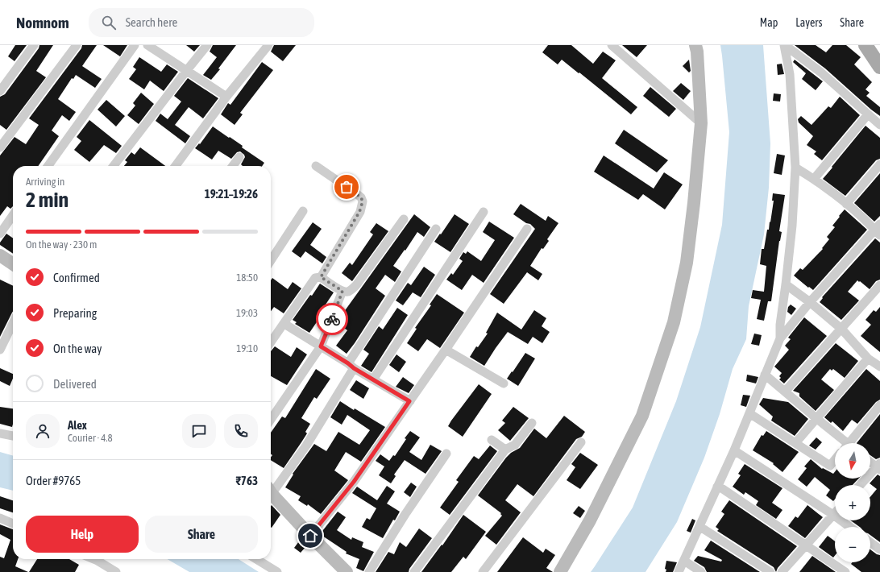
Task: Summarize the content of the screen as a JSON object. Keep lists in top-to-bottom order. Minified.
{"north":"bottom","page":{"header":"Nomnom","search":"Search here","nav":["Map","Layers","Share"],"heading":["2 min","Arriving in","19:21–19:26"],"panel":["Alex","Courier · 4.8","Order #9765","₹763"],"bar":"On the way · 230 m","list":[["Confirmed","18:50"],["Preparing","19:03"],["On the way","19:10"],"Delivered"],"map_buttons":["+","−"],"buttons":["Help","Share"]}}
